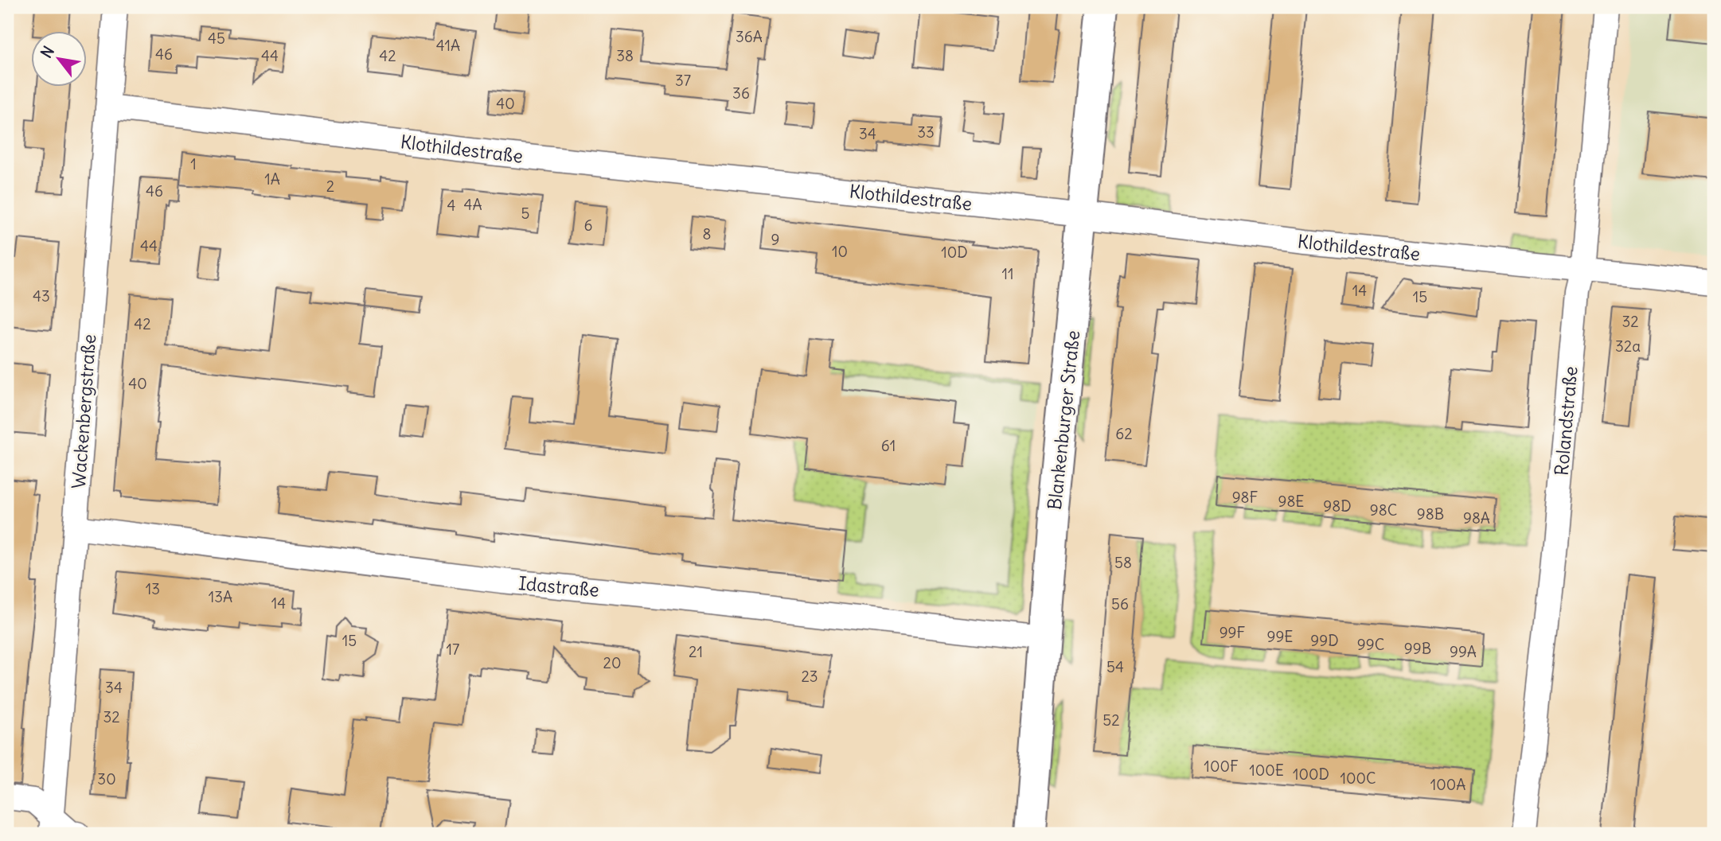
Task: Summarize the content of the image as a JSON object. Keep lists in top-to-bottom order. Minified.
{"streets":{"main road":["Blankenburger Straße"],"street":["Klothildestraße","Wackenbergstraße","Rolandstraße","Idastraße"]},"crossings":[["Klothildestraße","Wackenbergstraße"],["Klothildestraße","Blankenburger Straße"],["Klothildestraße","Rolandstraße"],["Wackenbergstraße","Idastraße"],["Blankenburger Straße","Idastraße"]],"house_numbers":["36A","45","41A","46","44","42","38","37","36","40","33","34","1","1A","2","46","4A","4","5","6","8","9","44","10","10D","11","14","43","15","32","42","32a","40","62","61","98F","98E","98D","98C","98B","98A","58","13","13A","14","56","99F","99E","15","99D","99C","99B","17","21","99A","20","54","23","34","32","52","100F","100E","100D","100C","30","100A"],"north":"top left"}
